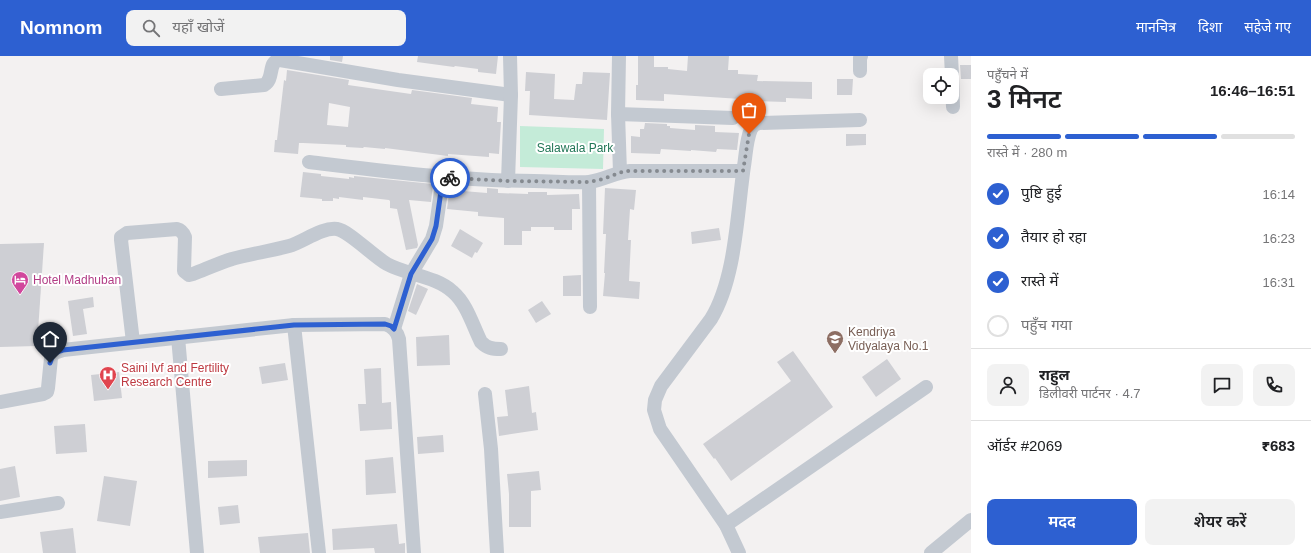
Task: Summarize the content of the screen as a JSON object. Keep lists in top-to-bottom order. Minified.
{"parks":["Salawala Park"],"places":{"hotel":["Hotel Madhuban"],"school or university":["Kendriya Vidyalaya No.1"],"hospital":["Saini Ivf and Fertility Research Centre"]},"page":{"header":"Nomnom","search":"यहाँ खोजें","nav":["मानचित्र","दिशा","सहेजे गए"],"heading":["3 मिनट","पहुँचने में","16:46–16:51"],"panel":["राहुल","डिलीवरी पार्टनर · 4.7","ऑर्डर #2069","₹683"],"bar":"रास्ते में · 280 m","list":[["पुष्टि हुई","16:14"],["तैयार हो रहा","16:23"],["रास्ते में","16:31"],"पहुँच गया"],"buttons":["मदद","शेयर करें"]}}
